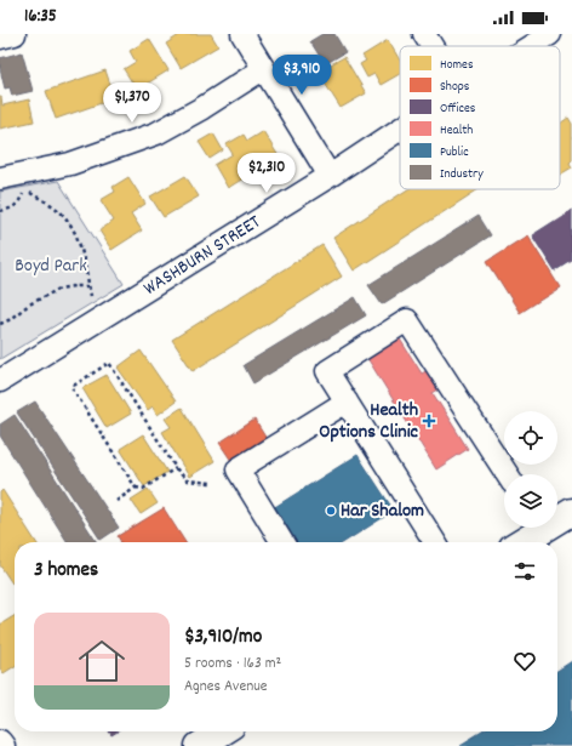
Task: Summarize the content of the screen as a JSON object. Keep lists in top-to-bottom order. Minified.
{"streets":{"street":["WASHBURN STREET"]},"parks":["Boyd Park"],"places":{"health":["Health Options Clinic"],"other":["Har Shalom"]},"legend":["Homes","Shops","Offices","Health","Public","Industry"],"page":{"status":"16:35","price":["$3,910","$1,370","$2,310"],"heading":"3 homes","list":[{"name":"$3,910/mo","note":"5 rooms · 163 m² · Agnes Avenue"}]}}
